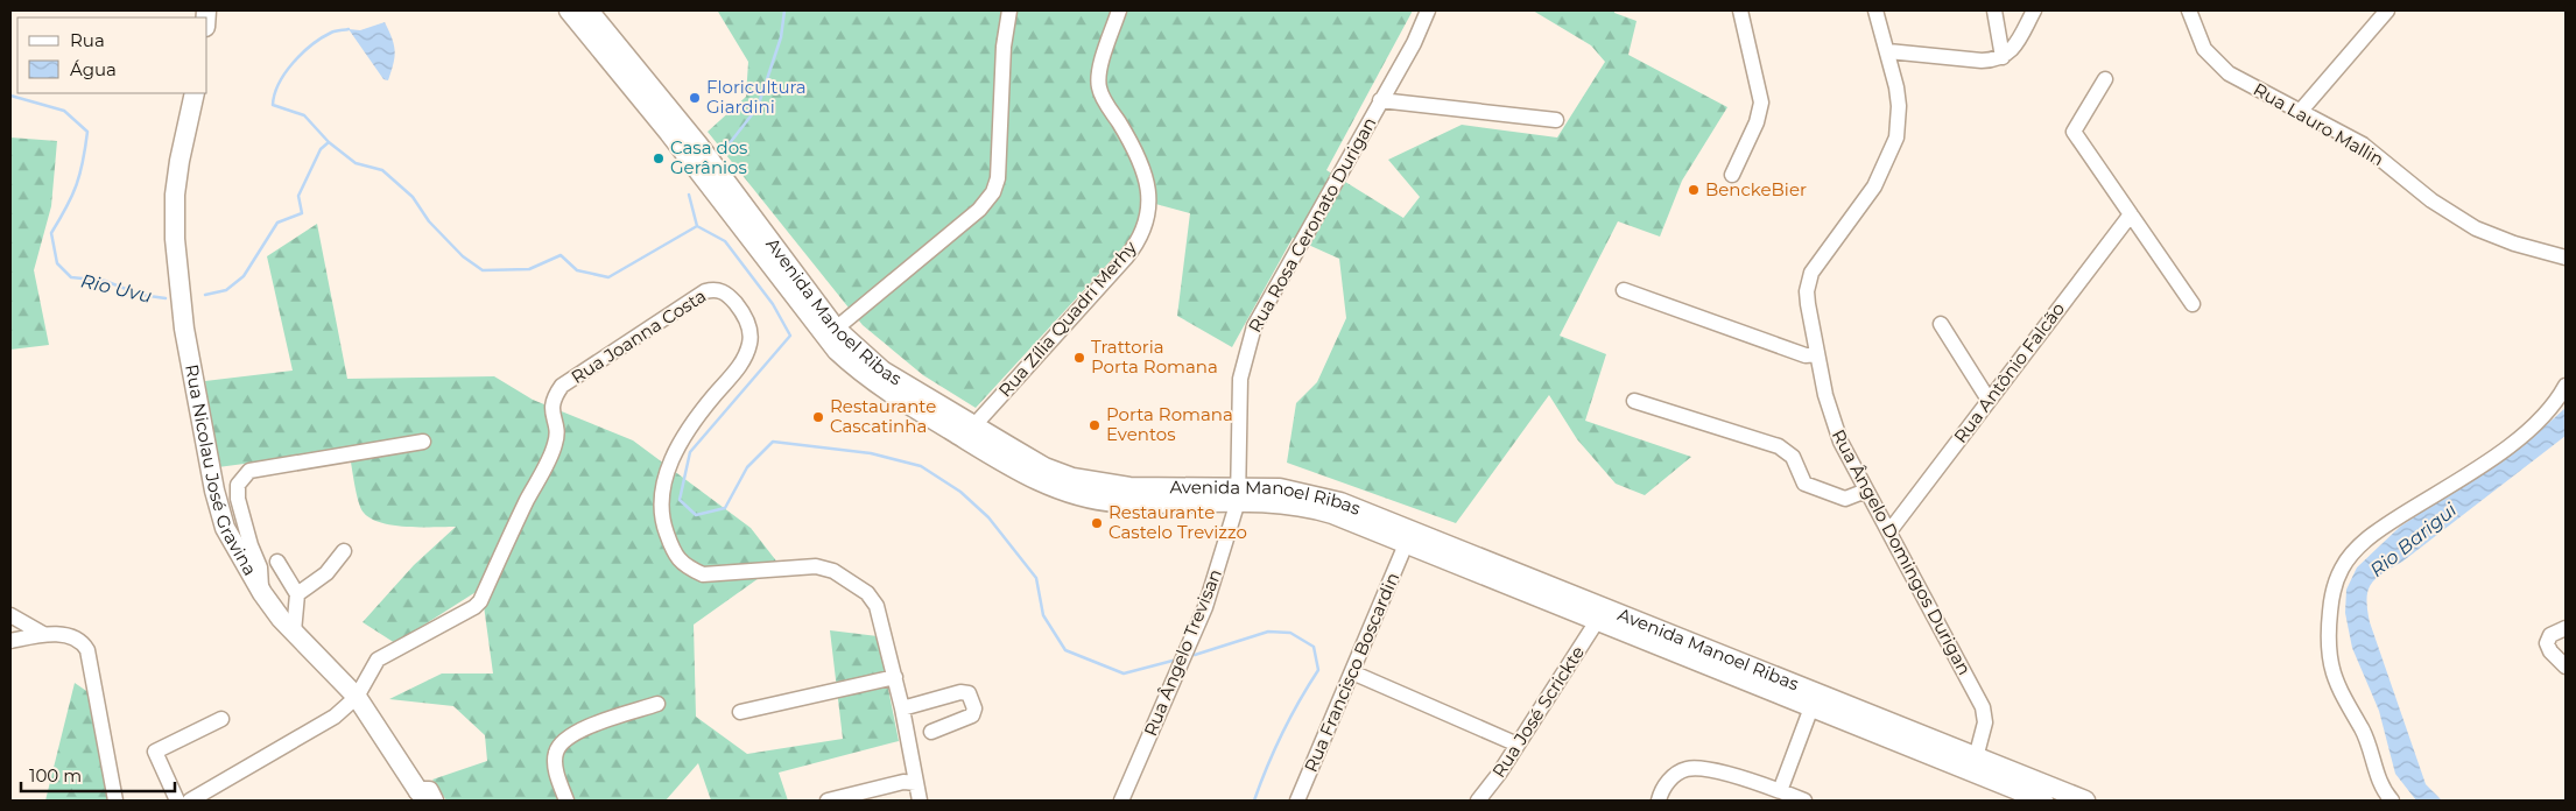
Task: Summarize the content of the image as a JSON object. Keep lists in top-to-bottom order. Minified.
{"streets":{"main road":["Avenida Manoel Ribas","Rua Nicolau José Gravina"],"street":["Rua Lauro Mallin","Rua Rosa Ceronato Durigan","Rua Zília Quadri Merhy","Rua Joanna Costa","Rua Antônio Falcão","Rua Ângelo Domingos Durigan","Rua Ângelo Trevisan","Rua Francisco Boscardin","Rua José Scrickte"]},"crossings":[["Rua Rosa Ceronato Durigan","Avenida Manoel Ribas"],["Rua Rosa Ceronato Durigan","Rua Ângelo Trevisan"],["Avenida Manoel Ribas","Rua Zília Quadri Merhy"],["Avenida Manoel Ribas","Rua Ângelo Domingos Durigan"],["Avenida Manoel Ribas","Rua Ângelo Trevisan"],["Avenida Manoel Ribas","Rua Francisco Boscardin"],["Avenida Manoel Ribas","Rua José Scrickte"],["Rua Joanna Costa","Rua Nicolau José Gravina"],["Rua Antônio Falcão","Rua Ângelo Domingos Durigan"]],"water":["Rio Uvu","Rio Barigui"],"places":["Floricultura Giardini","Casa dos Gerânios","BenckeBier","Trattoria Porta Romana","Restaurante Cascatinha","Porta Romana Eventos","Restaurante Castelo Trevizzo"],"legend":["Rua","Água"],"scale_bar":"100 m"}
